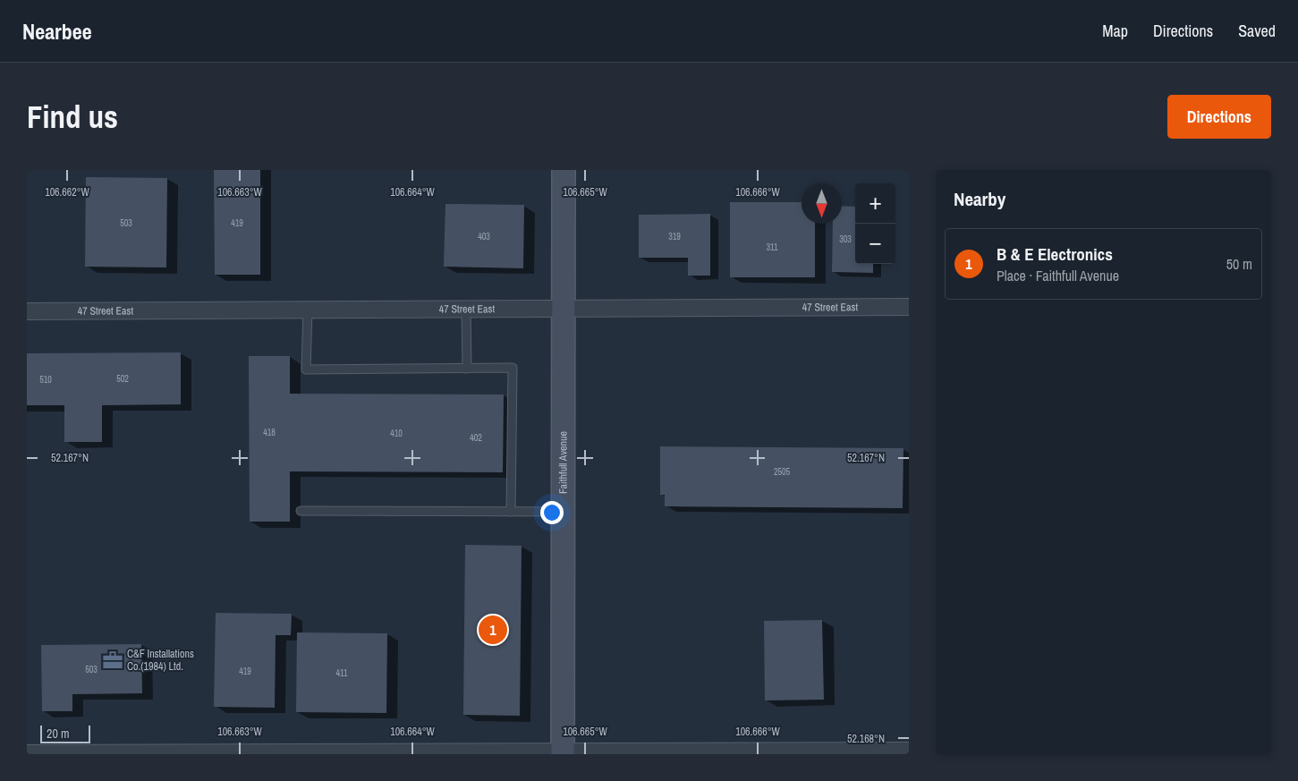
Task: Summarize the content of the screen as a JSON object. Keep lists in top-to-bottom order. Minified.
{"streets":{"street":["47 Street East","Faithfull Avenue"]},"crossings":[["47 Street East","Faithfull Avenue"]],"places":{"office":["C&F Installations Co.(1984) Ltd."]},"house_numbers":["503","419","403","319","303","311","502","510","418","410","402","2505","503","419","411"],"scale_bar":"20 m","north":"bottom","page":{"header":"Nearbee","nav":["Map","Directions","Saved"],"buttons":"Directions","title":"Find us","heading":"Nearby","map_buttons":["+","−"],"list":[{"mark":"1","name":"B & E Electronics","note":"Place · Faithfull Avenue","value":"50 m"}],"pins":"1","scale":"20 m"},"coordinates":["106.662°W","106.663°W","106.664°W","106.665°W","106.666°W","52.167°N","52.168°N"]}
